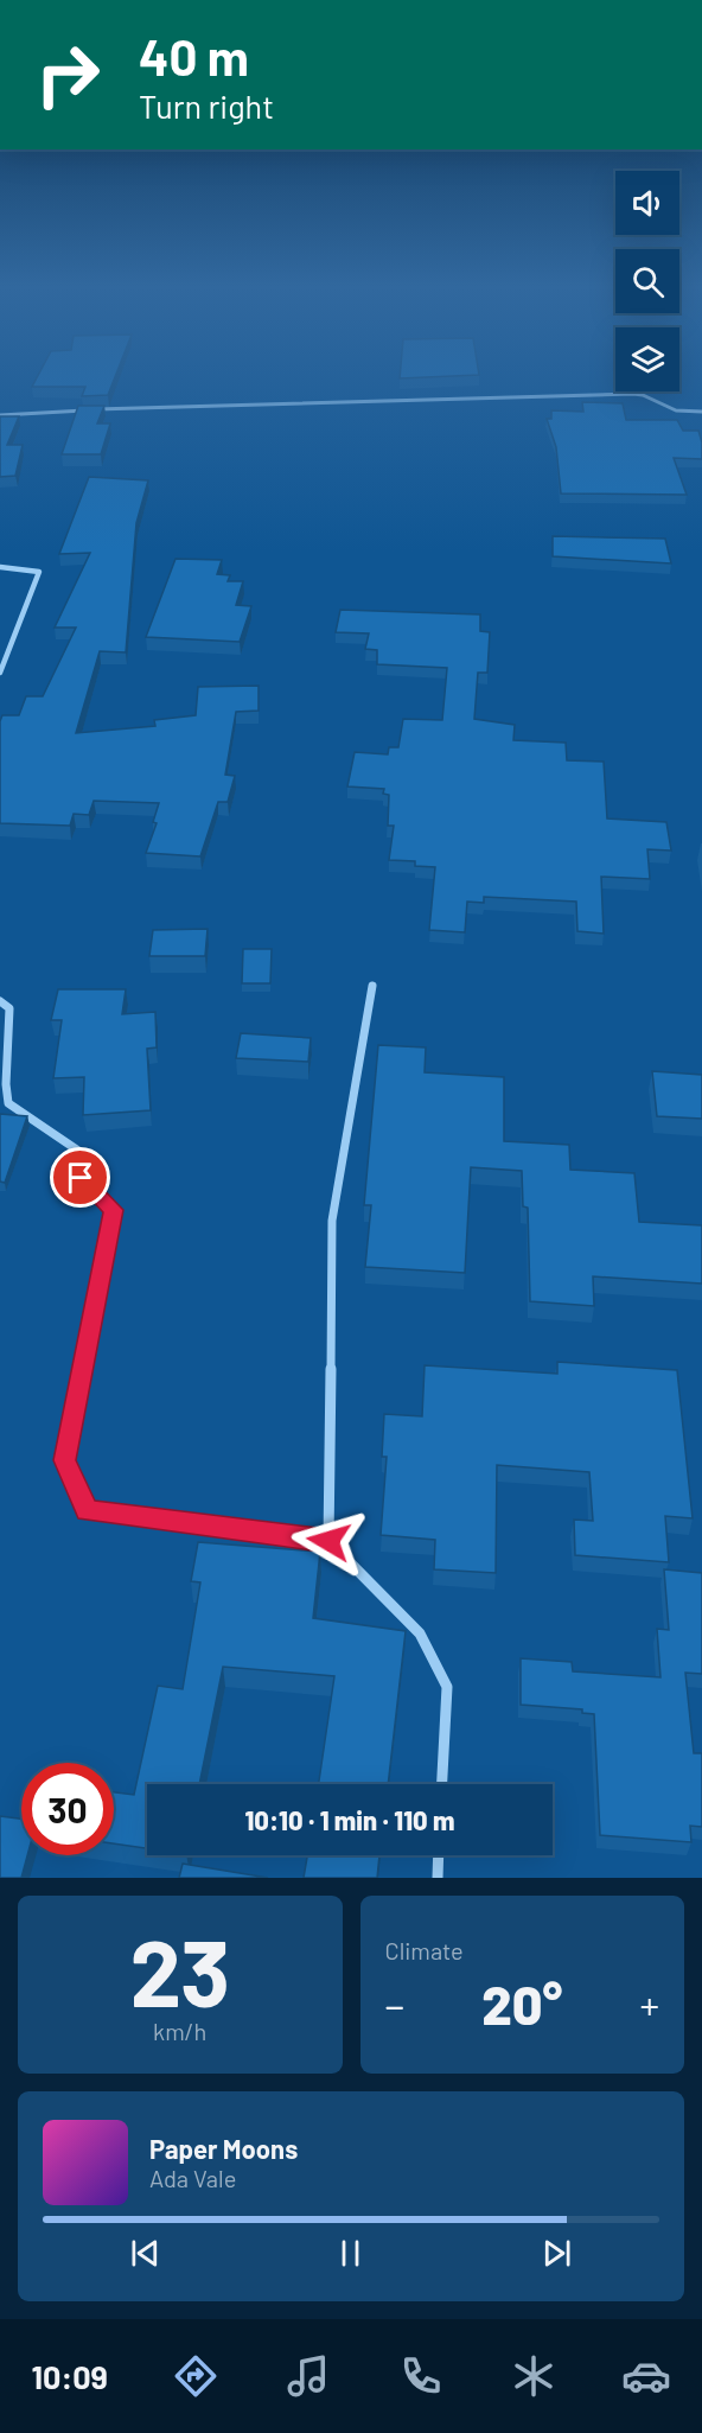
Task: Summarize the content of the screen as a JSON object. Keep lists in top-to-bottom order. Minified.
{"page":{"turn":["40 m","Turn right"],"limit":"30","trip":"10:10 · 1 min · 110 m","tile":[["23","km/h"],"Climate"],"heat":["−","20°","+"],"song":["Paper Moons","Ada Vale"],"tabs":"10:09"}}
